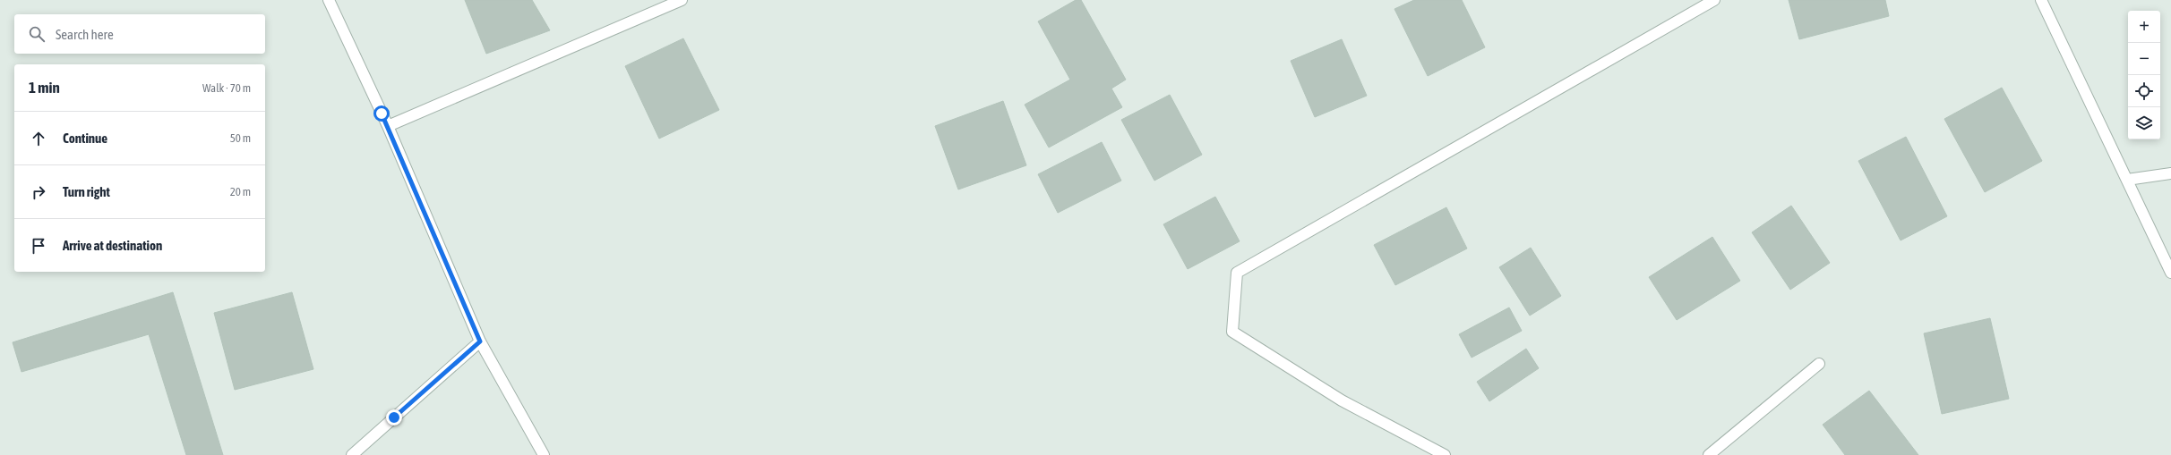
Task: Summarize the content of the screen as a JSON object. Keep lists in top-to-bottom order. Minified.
{"page":{"map_buttons":["+","−"],"search":"Search here","heading":["1 min","Walk · 70 m"],"list":[["Continue","50 m"],["Turn right","20 m"],"Arrive at destination"]}}
